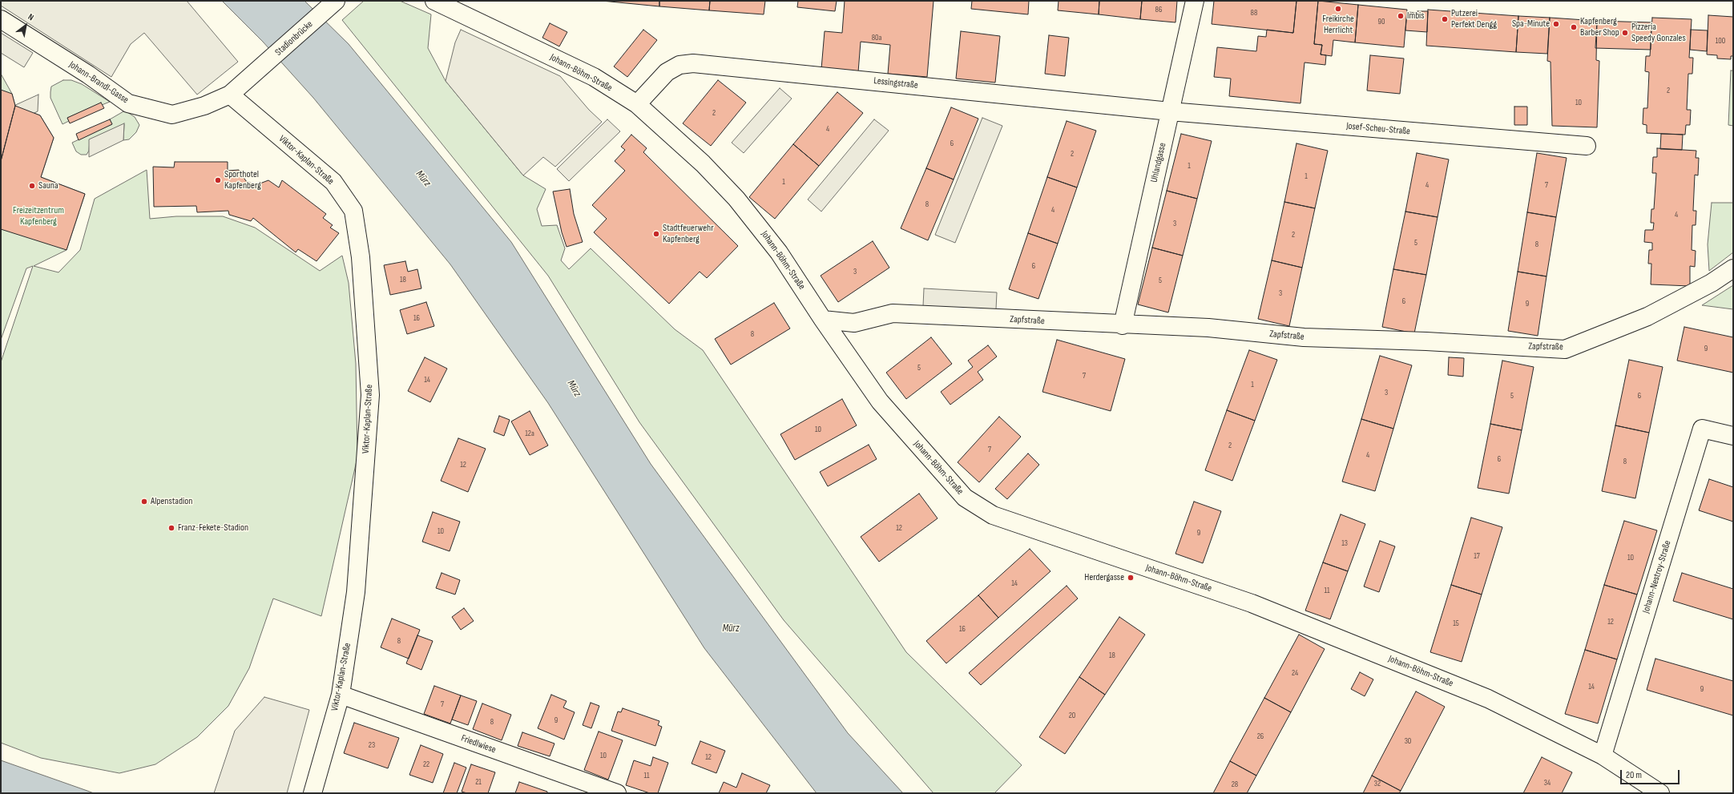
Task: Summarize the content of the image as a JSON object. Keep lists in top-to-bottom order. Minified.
{"streets":{"street":["Stadionbrücke","Johann-Böhm-Straße","Johann-Brandl-Gasse","Lessingstraße","Josef-Scheu-Straße","Viktor-Kaplan-Straße","Uhlandgasse","Zapfstraße","Johann-Nestroy-Straße","Friedlwiese"]},"crossings":[["Stadionbrücke","Johann-Brandl-Gasse"],["Johann-Böhm-Straße","Lessingstraße"],["Johann-Böhm-Straße","Zapfstraße"],["Johann-Böhm-Straße","Johann-Nestroy-Straße"],["Johann-Brandl-Gasse","Viktor-Kaplan-Straße"],["Lessingstraße","Josef-Scheu-Straße"],["Lessingstraße","Uhlandgasse"],["Josef-Scheu-Straße","Uhlandgasse"],["Viktor-Kaplan-Straße","Friedlwiese"],["Uhlandgasse","Zapfstraße"]],"water":["Mürz"],"parks":["Freizeitzentrum Kapfenberg"],"places":["Freikirche Herrlicht","Imbis","Putzerei Perfekt Dengg","Spa-Minute","Kapfenberg Barber Shop","Pizzeria Speedy Gonzales","Sporthotel Kapfenberg","Sauna","Stadtfeuerwehr Kapfenberg","Alpenstadion","Franz-Fekete-Stadion","Herdergasse"],"house_numbers":["86","88","90","80a","100","2","10","2","4","6","2","1","1","1","4","7","8","4","4","3","2","5","8","6","3","18","5","3","6","9","16","8","9","5","7","14","1","3","5","6","10","12a","2","7","4","6","8","12","12","10","9","13","17","10","14","11","12","15","16","8","18","24","14","9","7","20","9","8","26","30","23","10","12","22","11","21","34","32","28"],"scale_bar":"20 m","north":"top right"}
